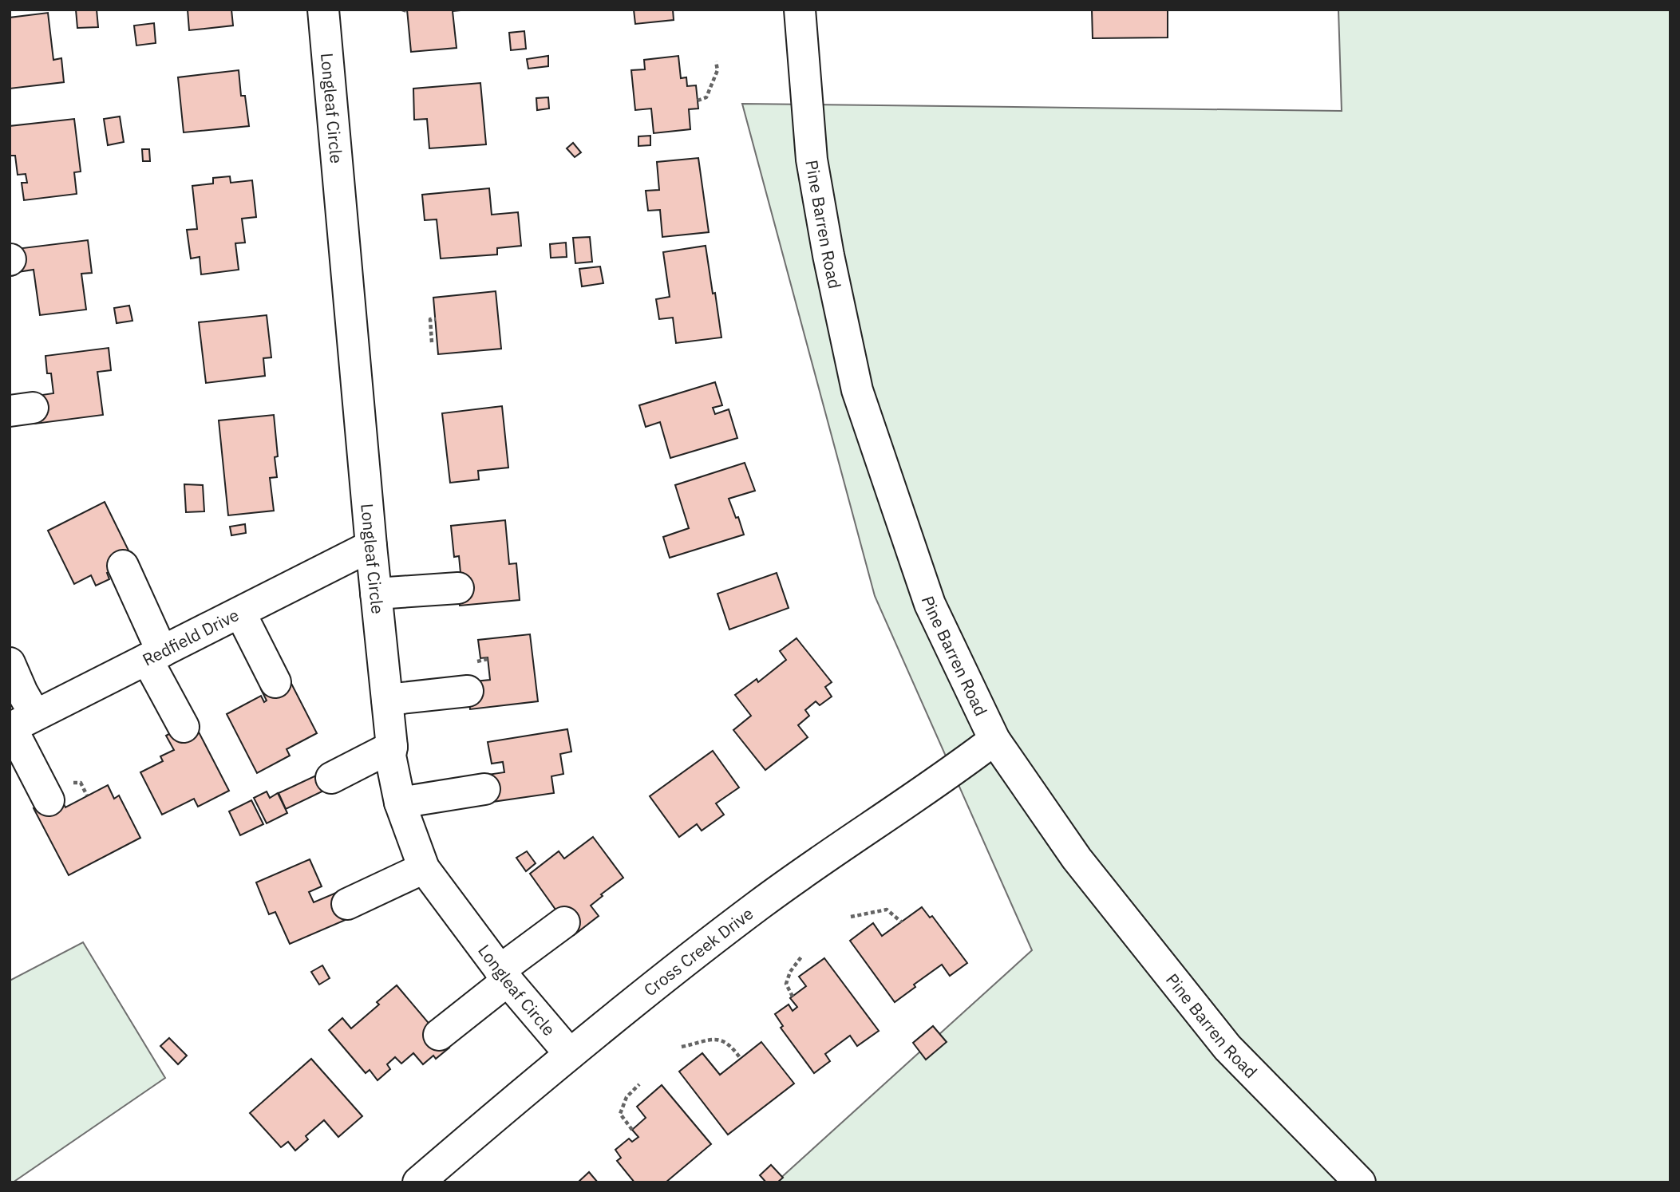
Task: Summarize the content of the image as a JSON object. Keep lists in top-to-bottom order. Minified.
{"streets":{"street":["Longleaf Circle","Pine Barren Road","Redfield Drive","Cross Creek Drive"]},"crossings":[["Longleaf Circle","Redfield Drive"],["Longleaf Circle","Cross Creek Drive"],["Pine Barren Road","Cross Creek Drive"]]}
